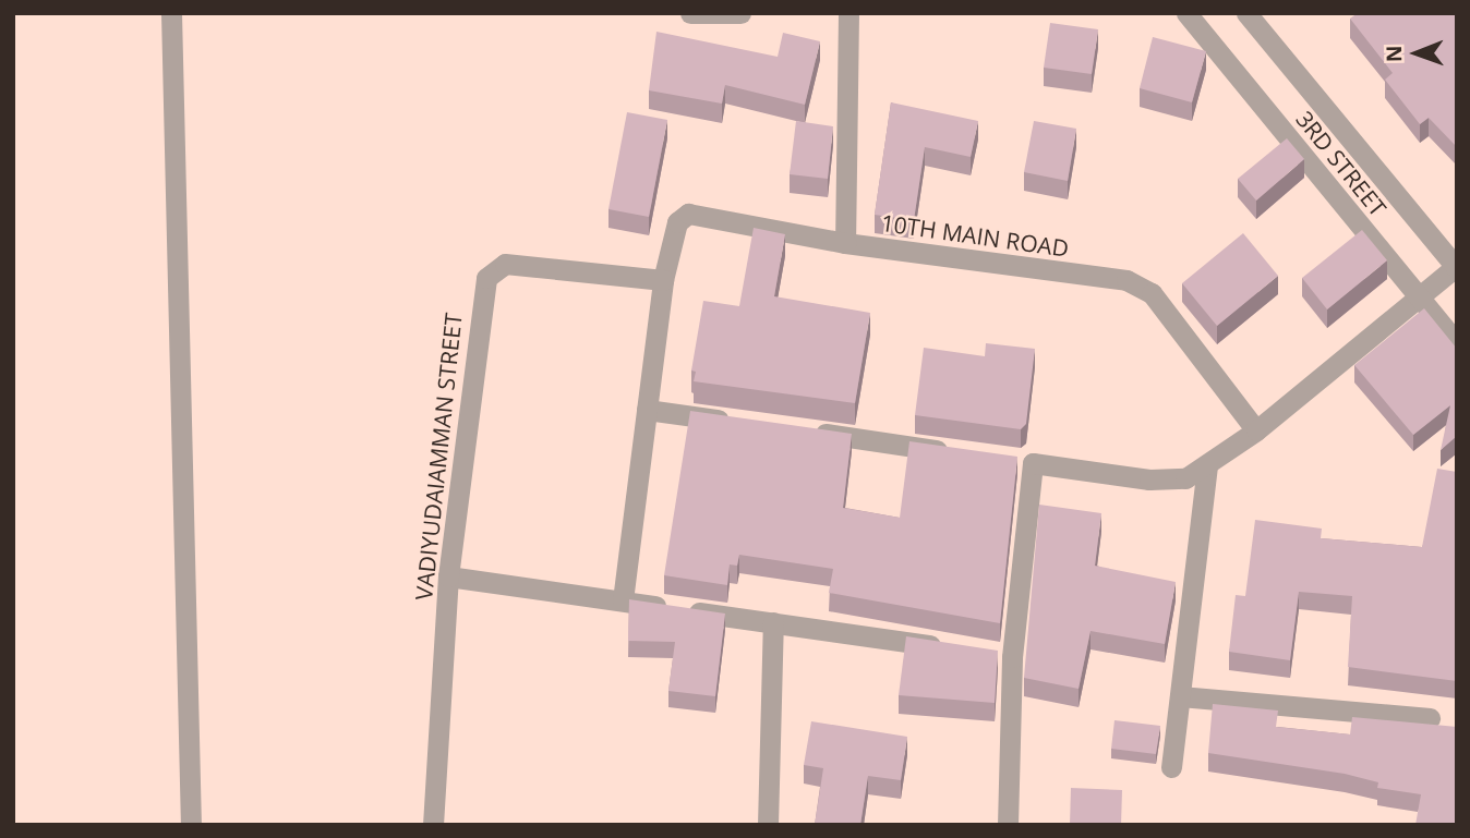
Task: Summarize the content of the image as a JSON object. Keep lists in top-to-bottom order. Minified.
{"streets":{"street":["3RD STREET","10TH MAIN ROAD","VADIYUDAIAMMAN STREET"]},"north":"left"}
